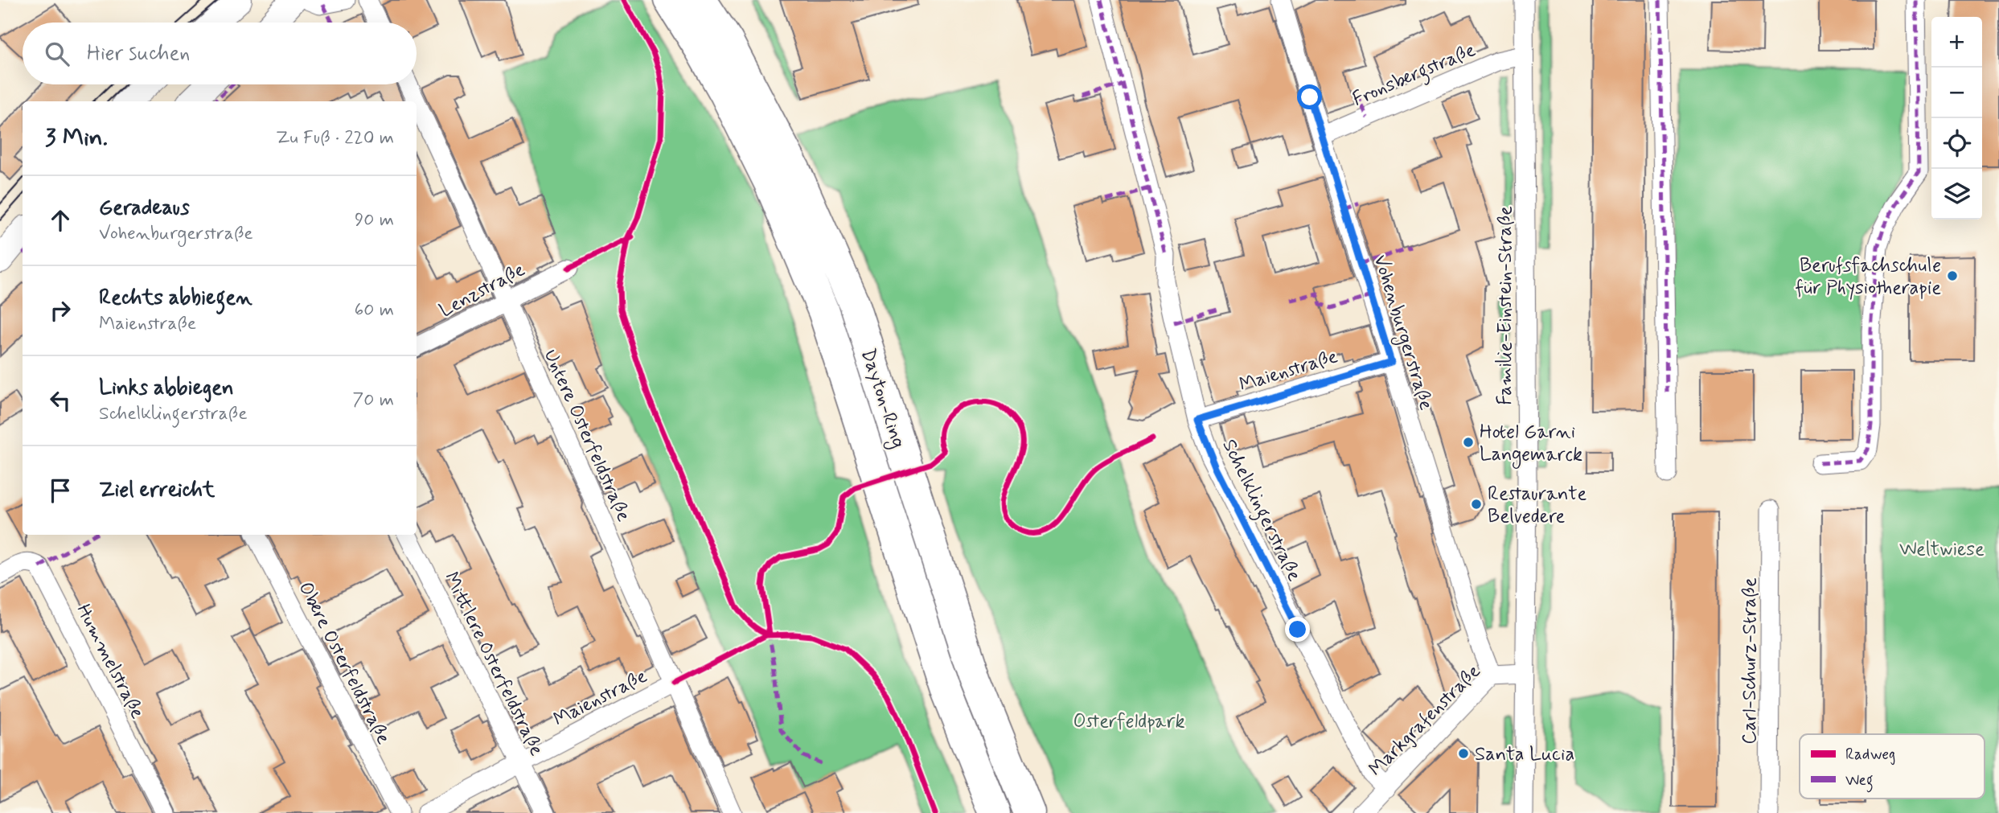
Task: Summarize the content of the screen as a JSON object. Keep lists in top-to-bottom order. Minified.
{"streets":{"highway":["Dayton-Ring"],"street":["Fronsbergstraße","Lenzstraße","Familie-Einstein-Straße","Vohenburgerstraße","Maienstraße","Untere Osterfeldstraße","Schelklingerstraße","Hummelstraße","Carl-Schurz-Straße","Obere Osterfeldstraße","Mittlere Osterfeldstraße","Markgrafenstraße"]},"crossings":[["Fronsbergstraße","Familie-Einstein-Straße"],["Fronsbergstraße","Vohenburgerstraße"],["Lenzstraße","Untere Osterfeldstraße"],["Familie-Einstein-Straße","Markgrafenstraße"],["Vohenburgerstraße","Maienstraße"],["Vohenburgerstraße","Markgrafenstraße"],["Maienstraße","Untere Osterfeldstraße"],["Maienstraße","Schelklingerstraße"],["Maienstraße","Mittlere Osterfeldstraße"],["Schelklingerstraße","Markgrafenstraße"]],"parks":["Weltwiese","Osterfeldpark"],"places":["Berufsfachschule für Physiotherapie","Hotel Garni Langemarck","Restaurante Belvedere","Santa Lucia"],"legend":["Radweg","Weg"],"page":{"map_buttons":["+","−"],"search":"Hier suchen","heading":["3 Min.","Zu Fuß · 220 m"],"list":[["Geradeaus","Vohenburgerstraße","90 m"],["Rechts abbiegen","Maienstraße","60 m"],["Links abbiegen","Schelklingerstraße","70 m"],"Ziel erreicht"]}}
